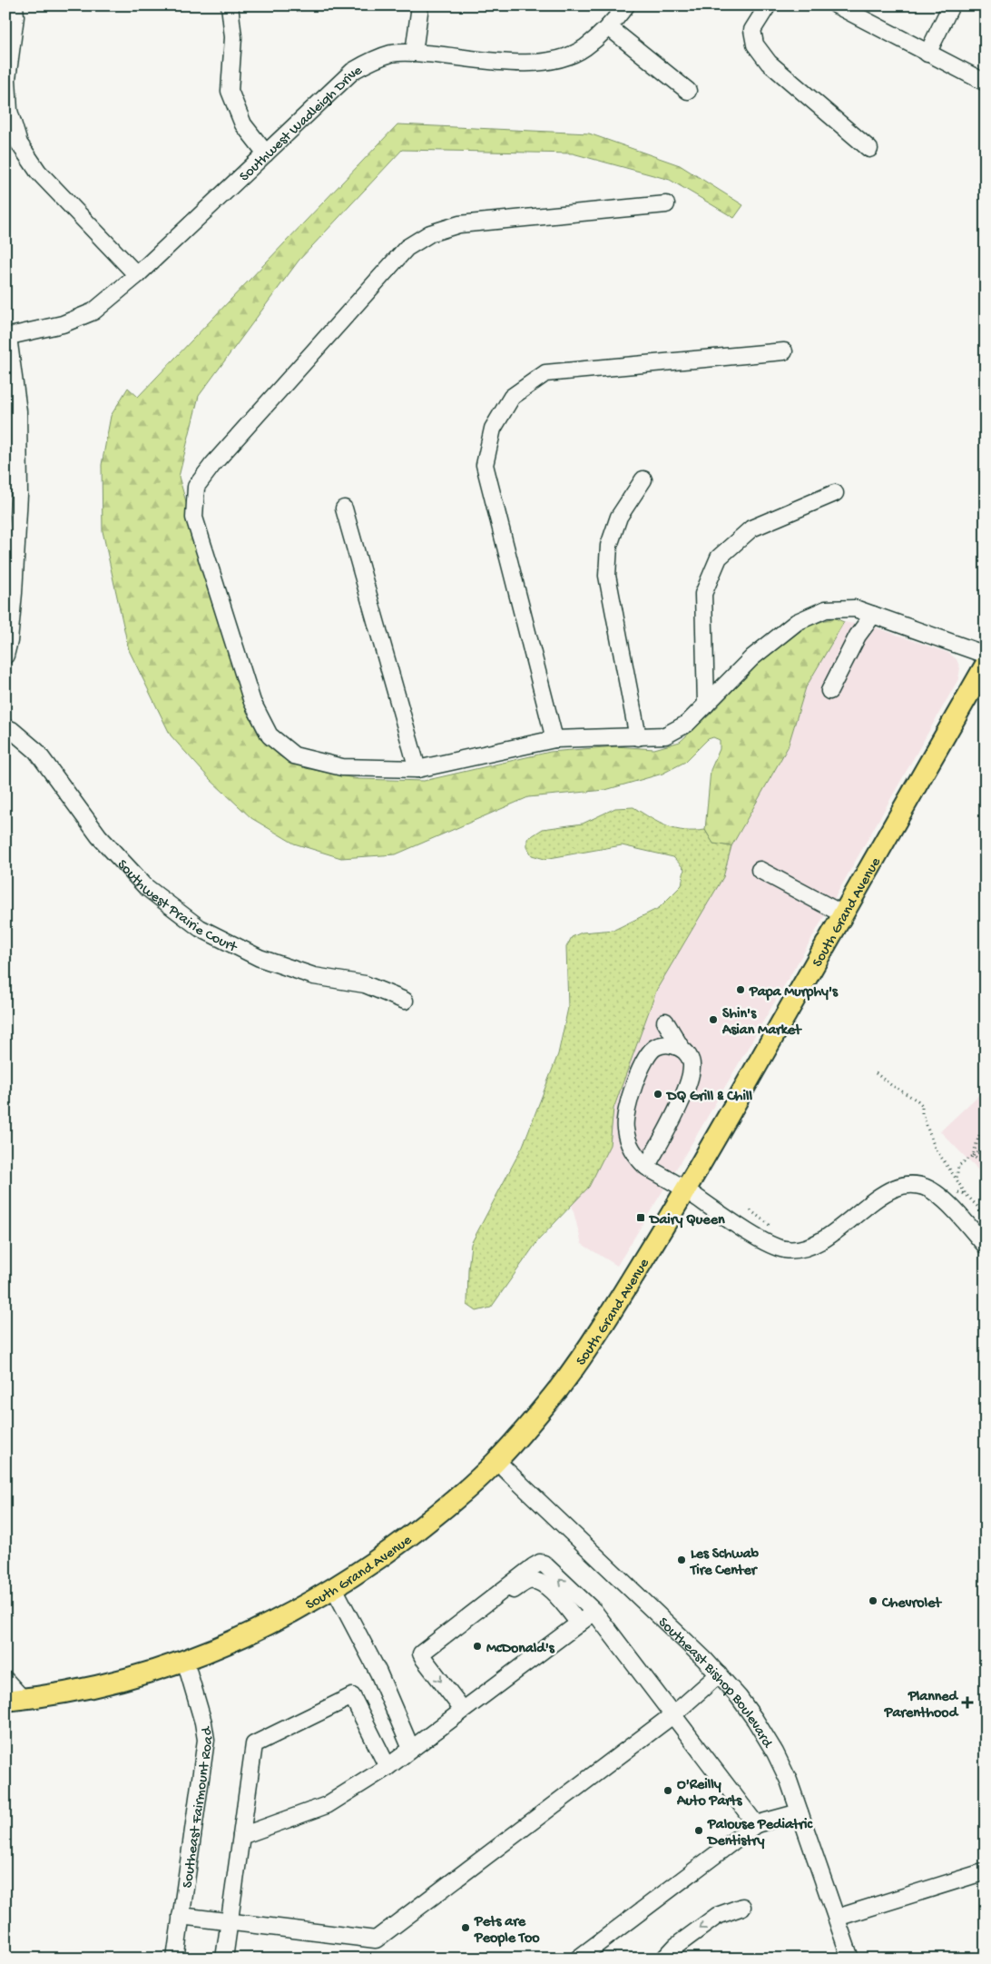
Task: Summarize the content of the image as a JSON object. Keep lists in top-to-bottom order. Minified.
{"streets":{"main road":["South Grand Avenue"],"street":["Southwest Wadleigh Drive","Southwest Prairie Court","Southeast Bishop Boulevard","Southeast Fairmount Road"]},"crossings":[["South Grand Avenue","Southeast Bishop Boulevard"],["South Grand Avenue","Southeast Fairmount Road"]],"places":{"other":["Papa Murphy's","Shin's Asian Market","DQ Grill & Chill","Les Schwab Tire Center","Chevrolet","McDonald's","O'Reilly Auto Parts","Palouse Pediatric Dentistry","Pets are People Too"],"transit":["Dairy Queen"],"health":["Planned Parenthood"]}}
